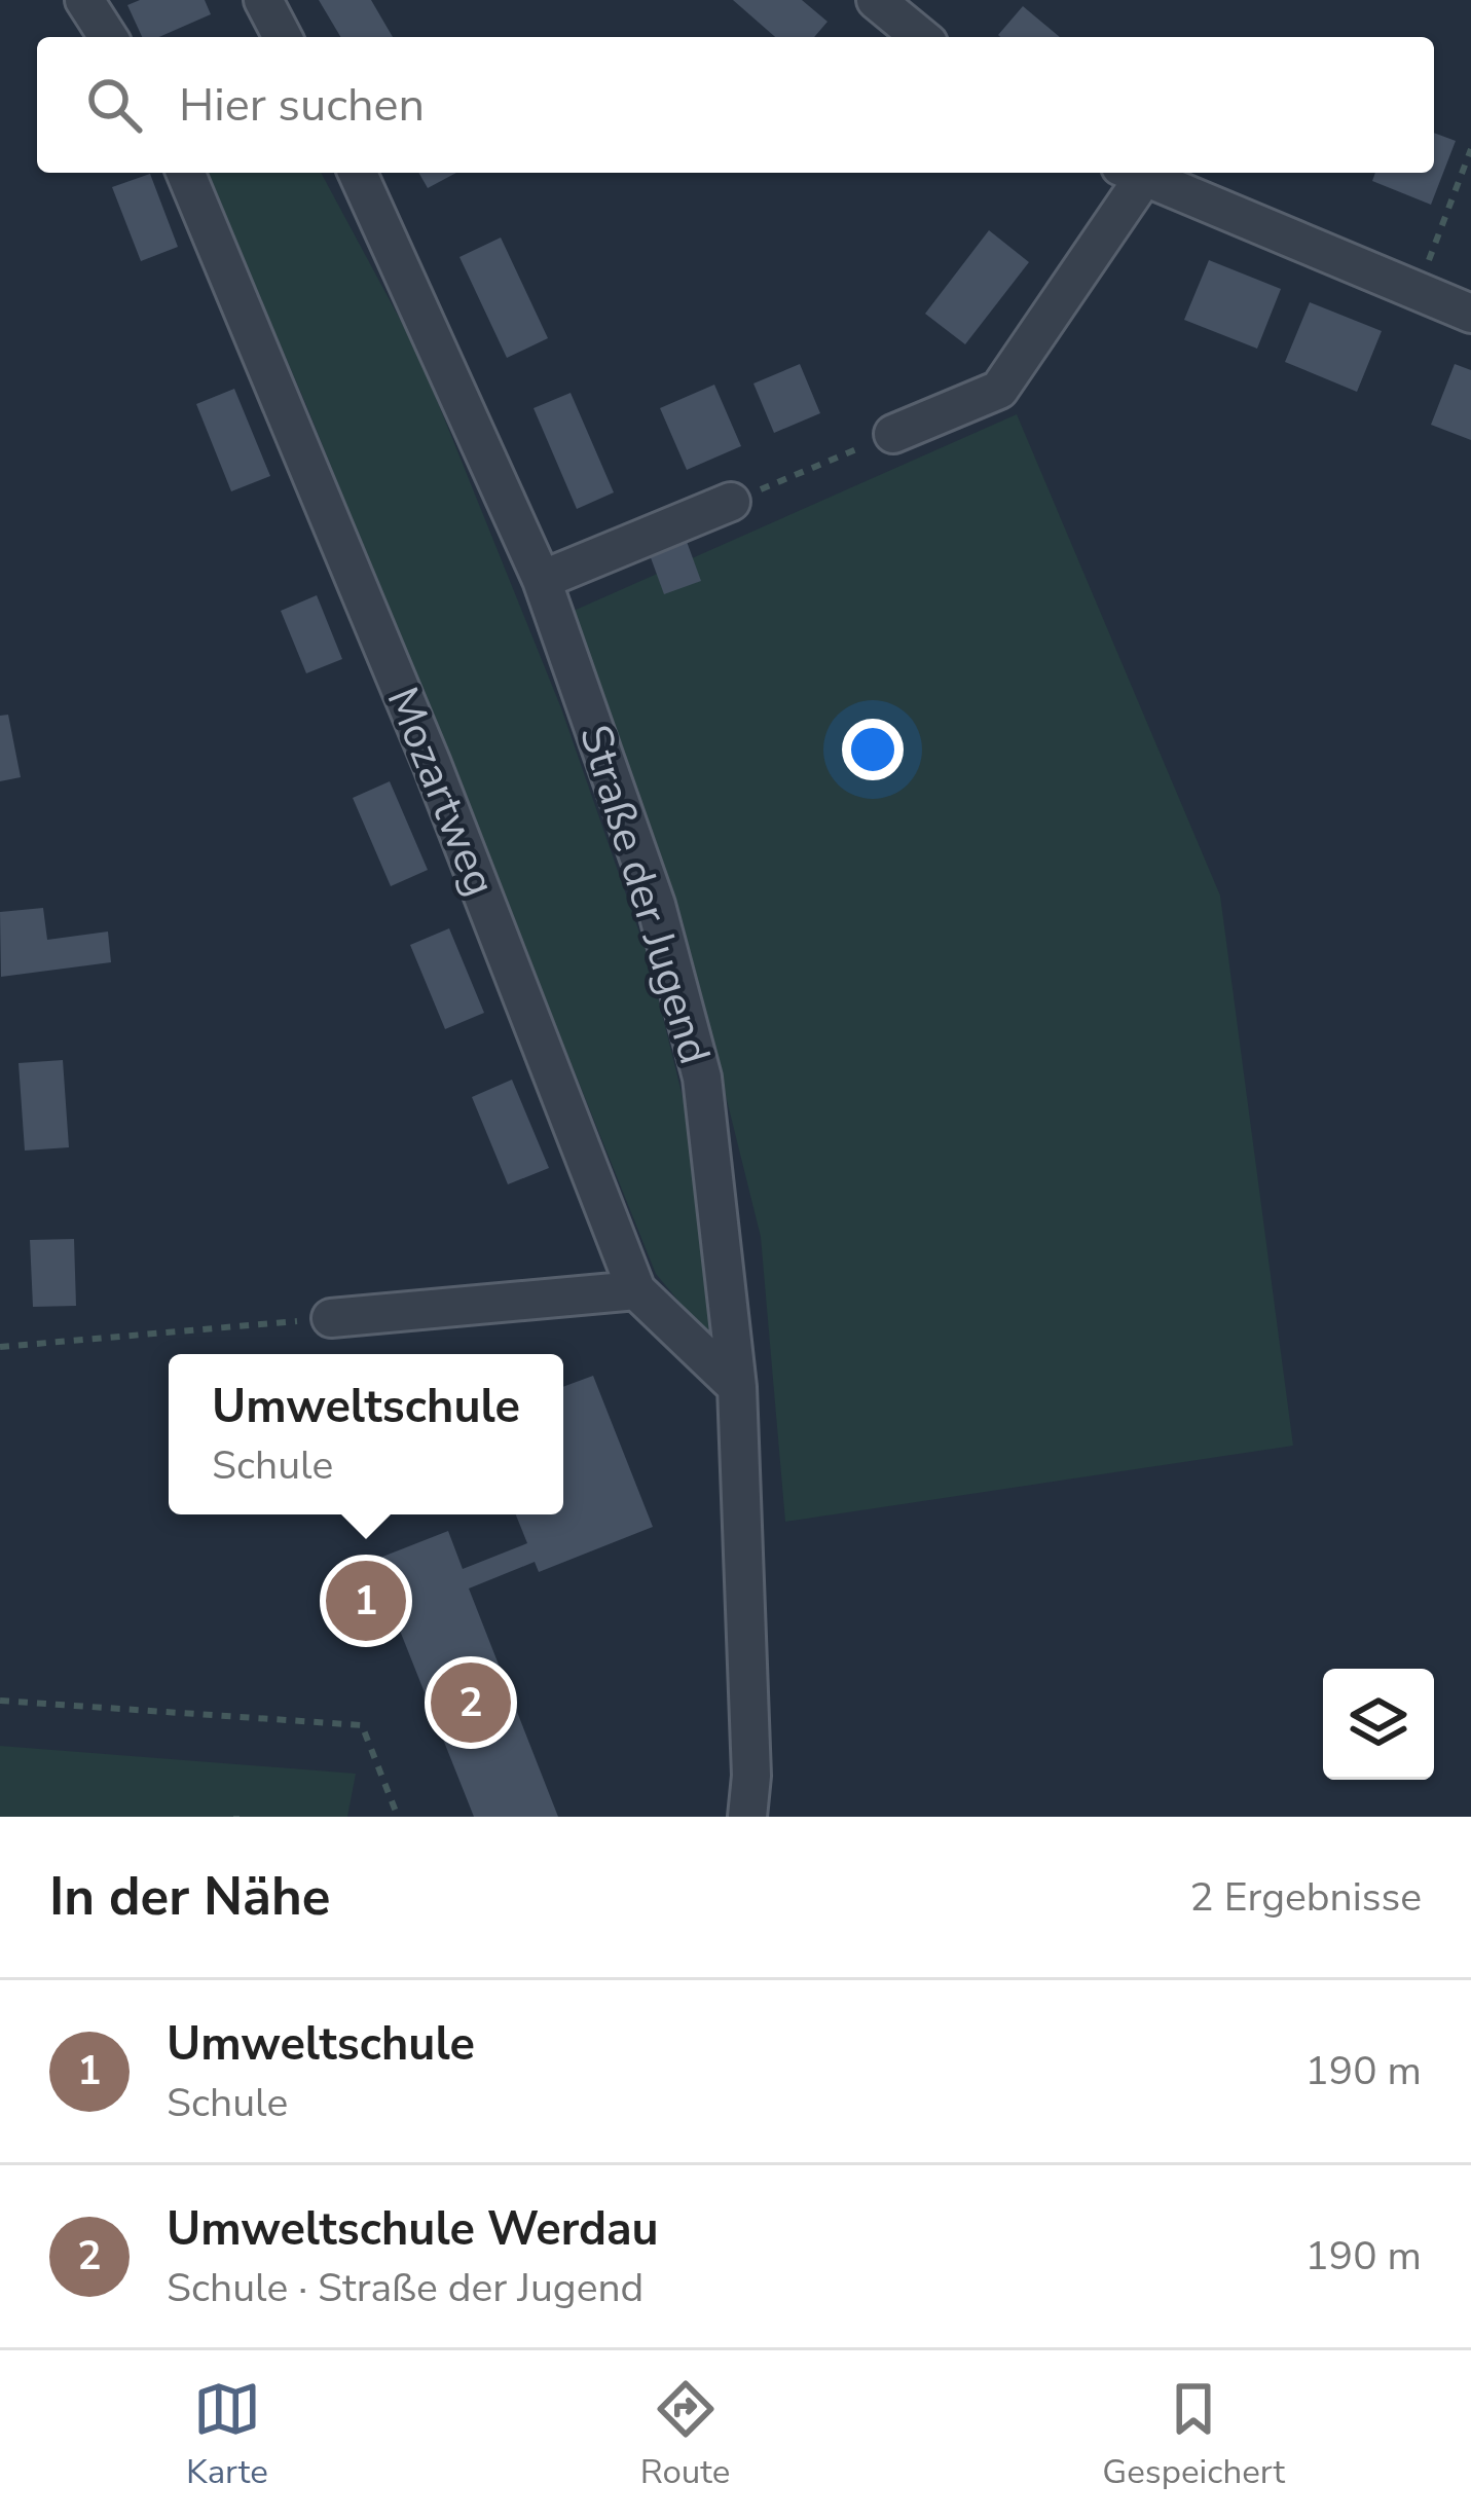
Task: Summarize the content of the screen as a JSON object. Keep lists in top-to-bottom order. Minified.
{"streets":{"street":["Mozartweg","Straße der Jugend"]},"crossings":[["Mozartweg","Straße der Jugend"]],"page":{"search":"Hier suchen","popup":["Umweltschule","Schule"],"pins":["1","2"],"heading":["In der Nähe","2 Ergebnisse"],"list":[{"mark":"1","name":"Umweltschule","note":"Schule","value":"190 m"},{"mark":"2","name":"Umweltschule Werdau","note":"Schule · Straße der Jugend","value":"190 m"}],"nav":["Karte","Route","Gespeichert"]}}
